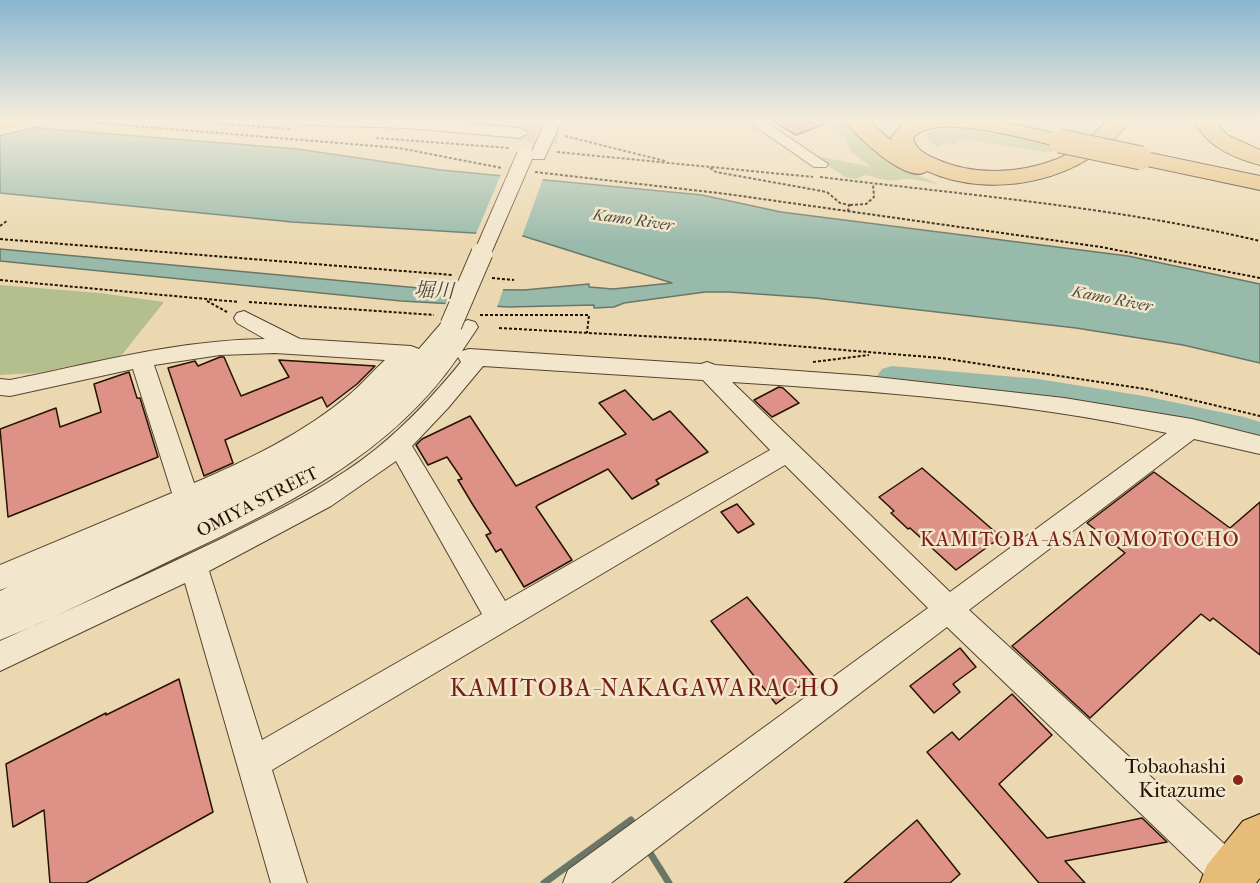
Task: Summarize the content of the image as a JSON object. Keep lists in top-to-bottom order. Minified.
{"streets":{"street":["OMIYA STREET"]},"districts":["KAMITOBA-ASANOMOTOCHO","KAMITOBA-NAKAGAWARACHO"],"water":["Kamo River","堀川"],"places":["Tobaohashi Kitazume"]}
